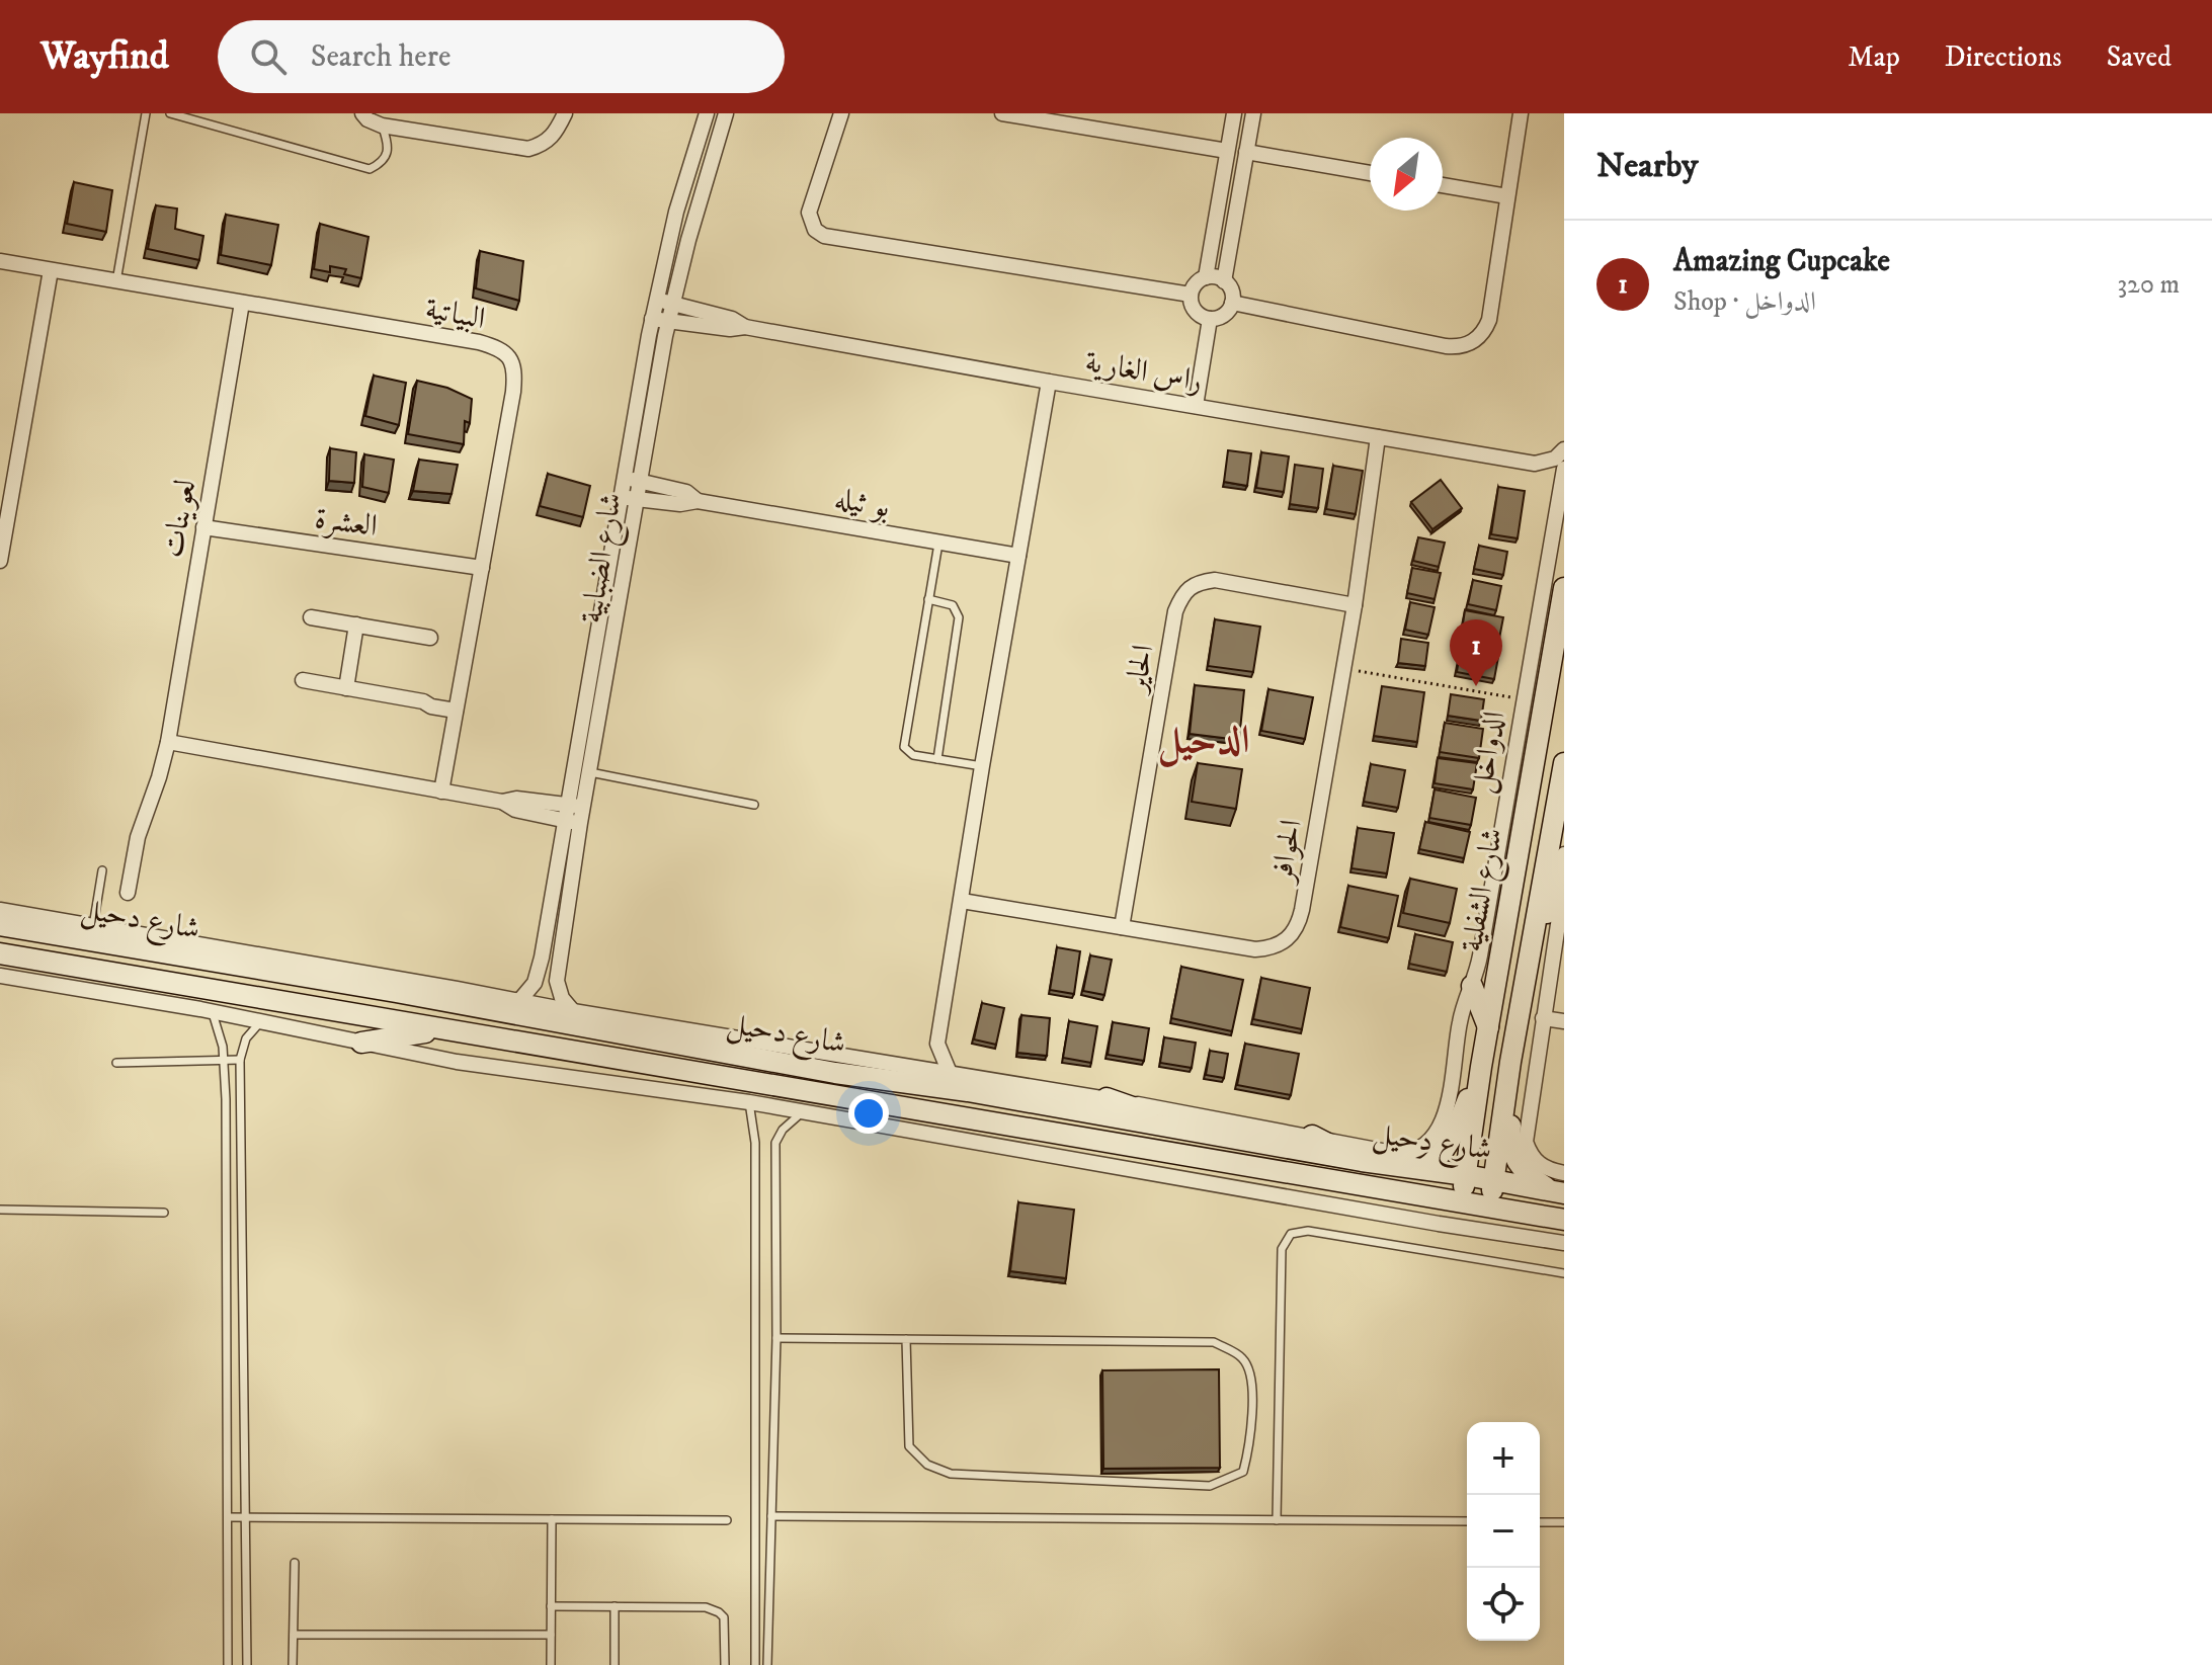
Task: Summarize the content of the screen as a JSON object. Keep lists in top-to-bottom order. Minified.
{"streets":{"main road":["شارع الشفلية","شارع دحيل"],"street":["البياتية","راس الغارية","بو ثيله","لعوينات","العشرة","شارع الضبابية","الحاير","الدواخل","الحوافر"]},"crossings":[["البياتية","لعوينات"],["البياتية","العشرة"],["راس الغارية","شارع الضبابية"],["راس الغارية","الحوافر"],["بو ثيله","شارع الضبابية"],["لعوينات","العشرة"],["شارع الضبابية","شارع دحيل"],["الحاير","الحوافر"],["الدواخل","شارع دحيل"],["شارع الشفلية","شارع دحيل"]],"districts":["الدحيل"],"north":"bottom left","page":{"header":"Wayfind","search":"Search here","nav":["Map","Directions","Saved"],"heading":"Nearby","list":[{"mark":"1","name":"Amazing Cupcake","note":"Shop · الدواخل","value":"320 m"}],"pins":"1","map_buttons":["+","−"]}}
